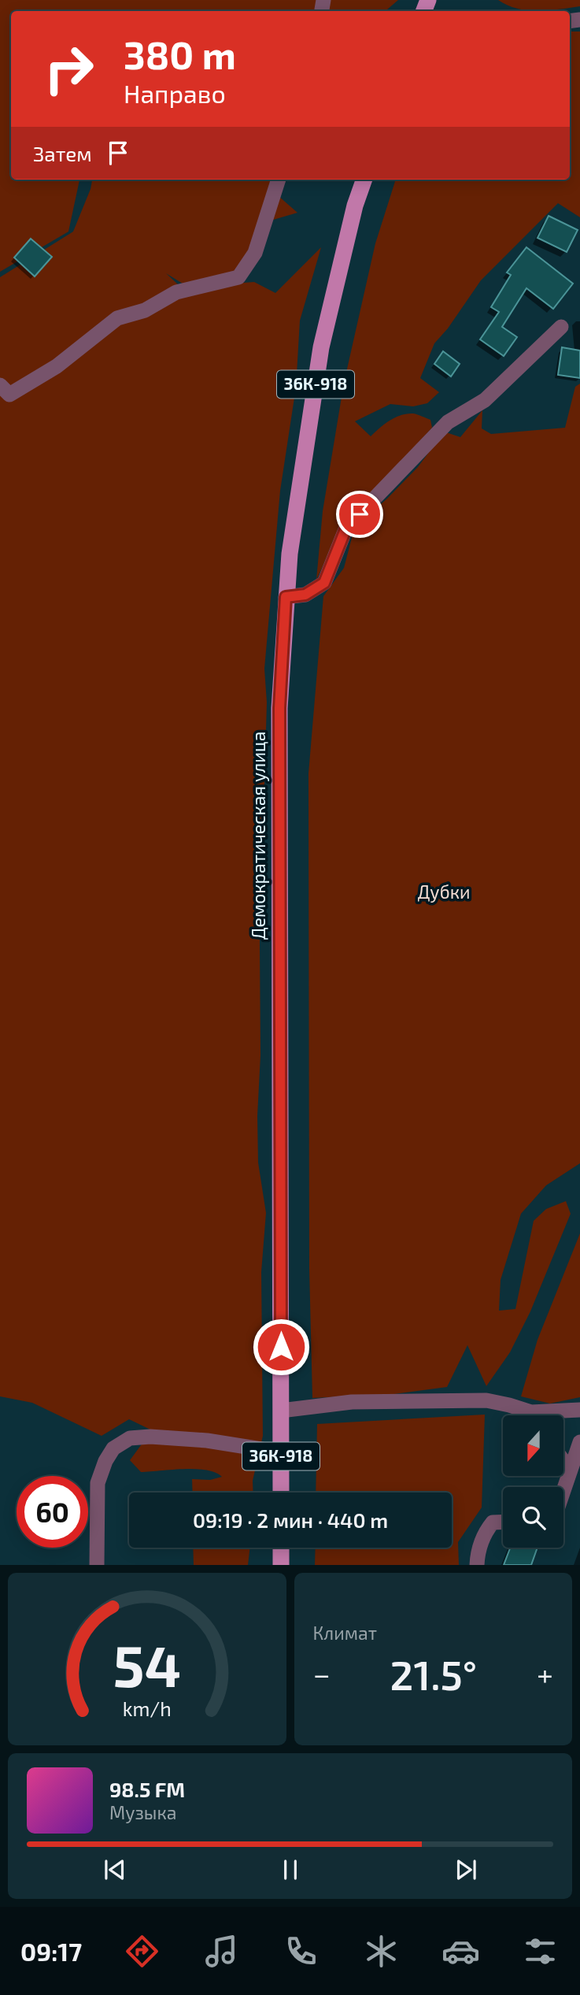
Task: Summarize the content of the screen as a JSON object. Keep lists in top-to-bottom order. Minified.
{"streets":{"main road":["36К-918","Демократическая улица"]},"parks":["Дубки"],"north":"bottom","page":{"turn":["380 m","Направо"],"then":"Затем","limit":"60","trip":"09:19 · 2 мин · 440 m","tile":"Климат","heat":["−","21.5°","+"],"song":["98.5 FM","Музыка"],"tabs":"09:17","gauge":["54","km/h"]}}
